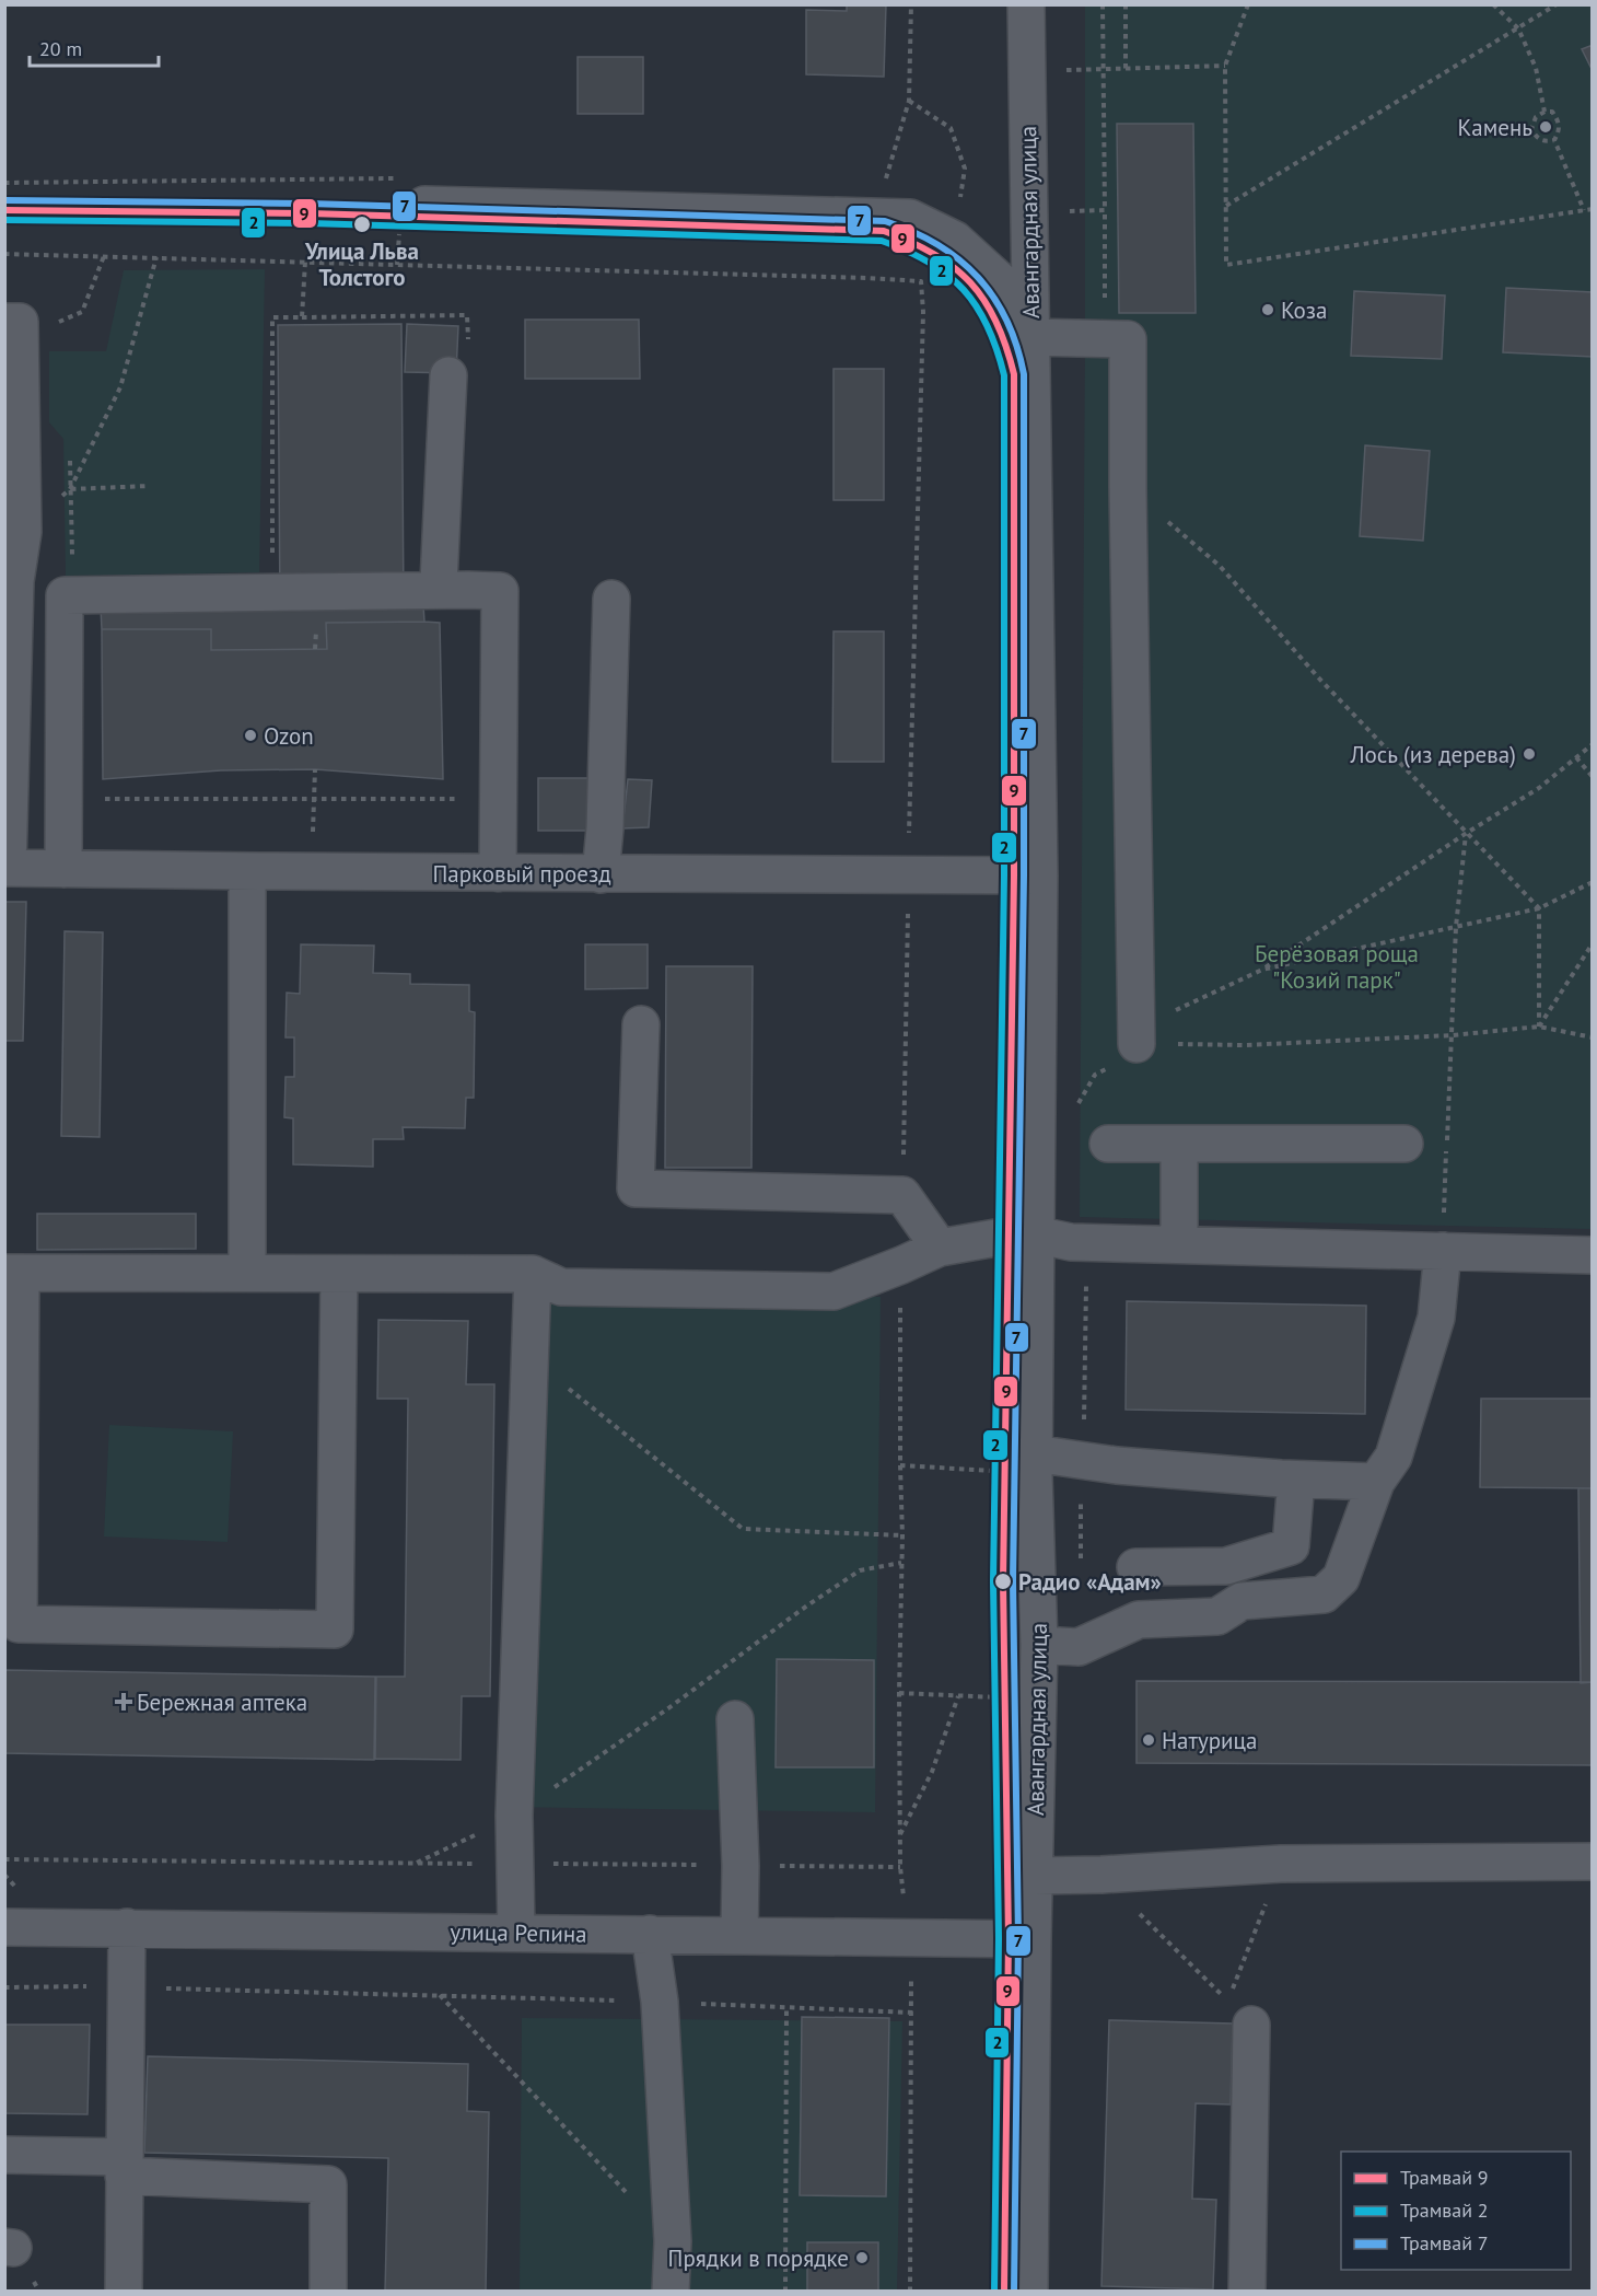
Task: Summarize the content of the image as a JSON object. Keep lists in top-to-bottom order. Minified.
{"streets":{"street":["Авангардная улица","Парковый проезд","улица Репина"]},"crossings":[["Авангардная улица","Парковый проезд"],["Авангардная улица","улица Репина"]],"parks":["Берёзовая роща \"Козий парк\""],"places":{"other":["Камень","Улица Льва Толстого","Коза","Ozon","Лось (из дерева)","Радио «Адам»","Натурица","Прядки в порядке"],"health":["Бережная аптека"]},"lines":["tram line 7","tram line 9","tram line 2"],"legend":["Трамвай 9","Трамвай 2","Трамвай 7"],"scale_bar":"20 m"}
